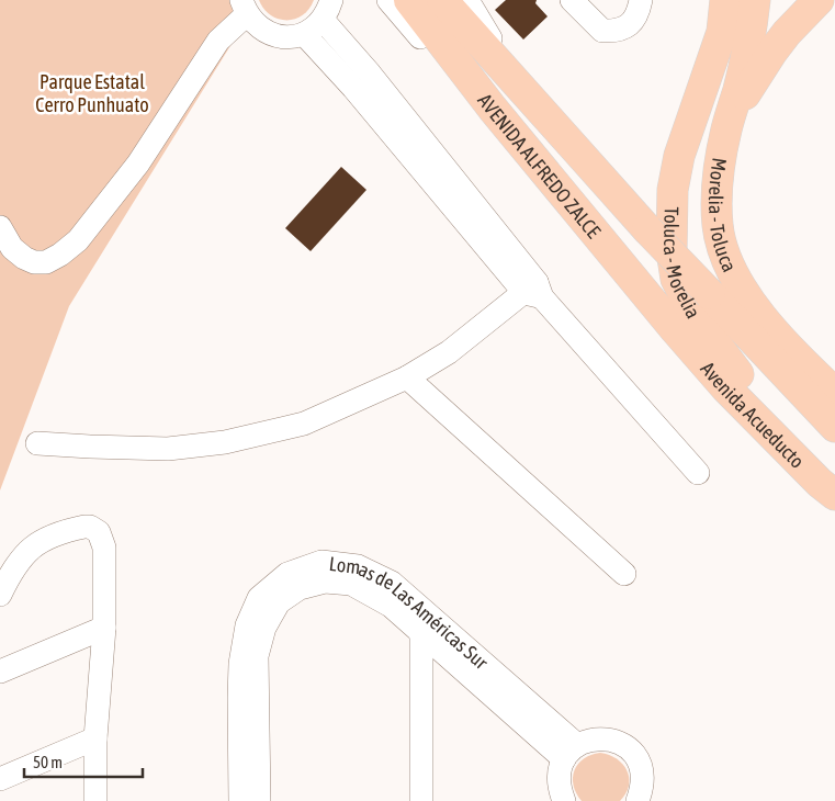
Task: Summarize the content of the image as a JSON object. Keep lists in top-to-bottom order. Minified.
{"streets":{"main road":["AVENIDA ALFREDO ZALCE","Morelia - Toluca","Toluca - Morelia","Avenida Acueducto"],"street":["Lomas de Las Américas Sur"]},"crossings":[["AVENIDA ALFREDO ZALCE","Avenida Acueducto"]],"parks":["Parque Estatal Cerro Punhuato"],"scale_bar":"50 m"}
